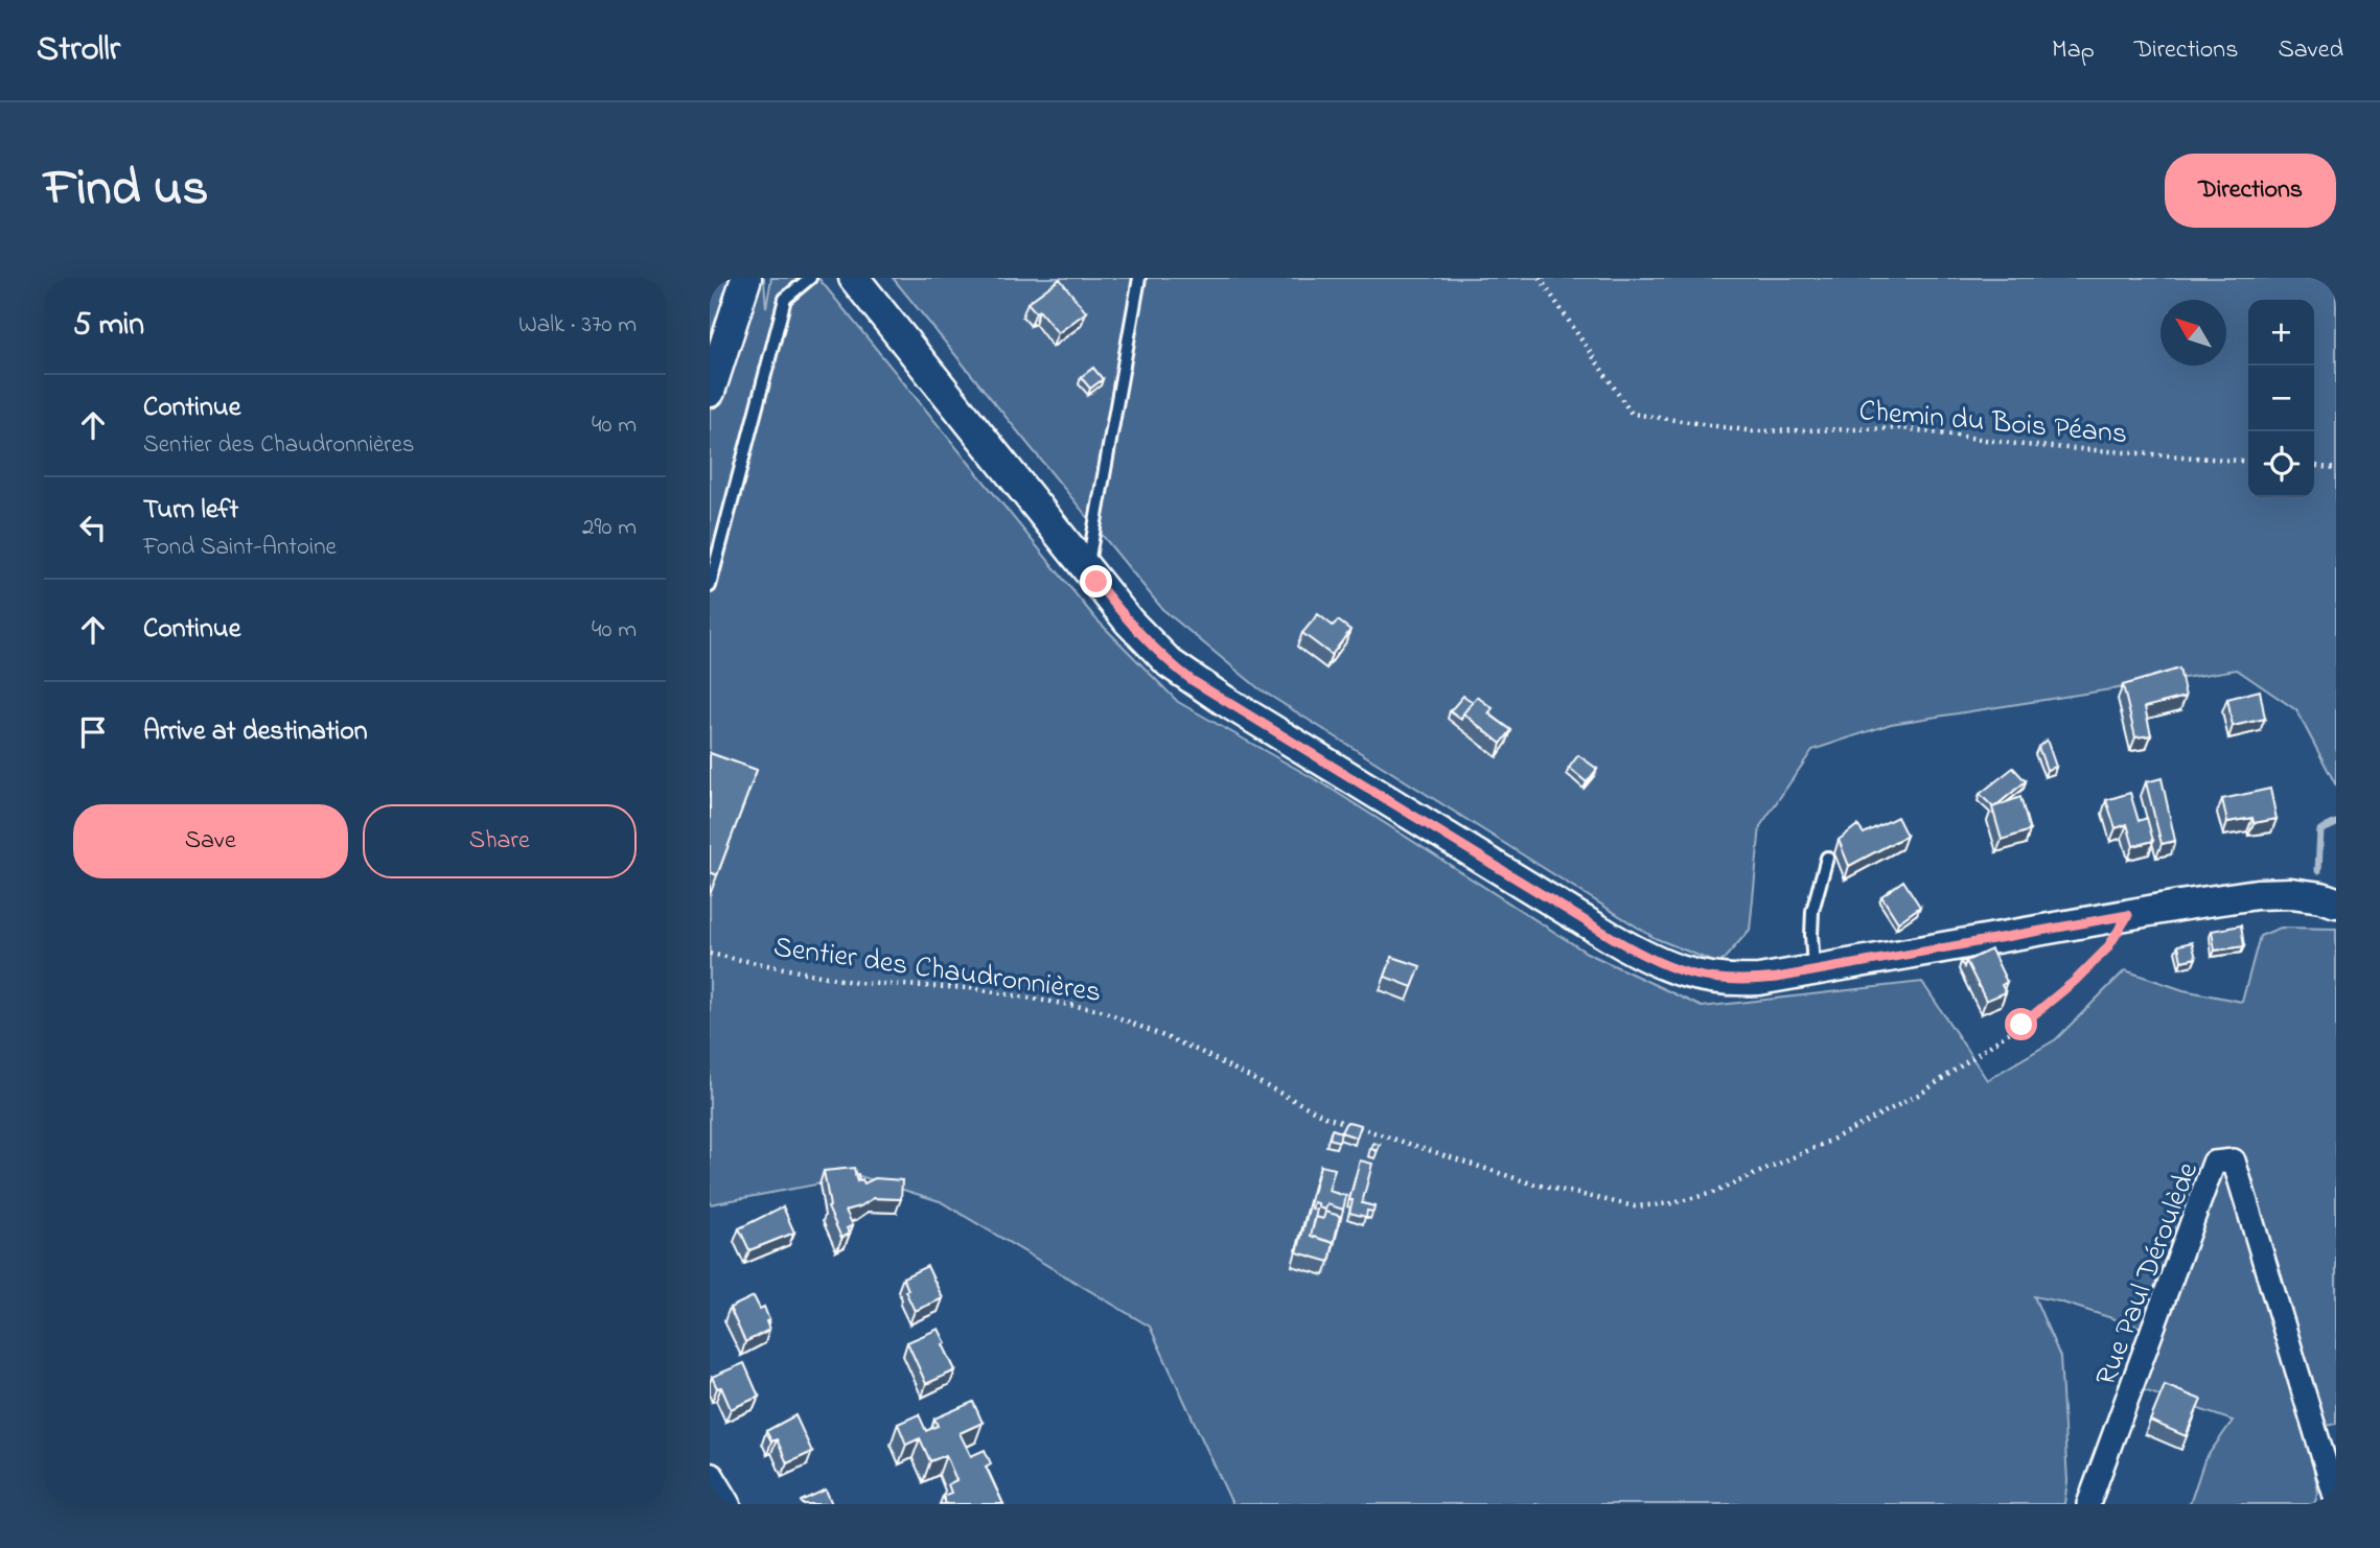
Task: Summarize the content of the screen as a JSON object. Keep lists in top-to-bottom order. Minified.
{"streets":{"street":["Rue Paul Déroulède"],"path":["Chemin du Bois Péans","Sentier des Chaudronnières"]},"north":"top left","page":{"header":"Strollr","nav":["Map","Directions","Saved"],"title":"Find us","buttons":["Directions",["Save","Share"]],"heading":["5 min","Walk · 370 m"],"map_buttons":["+","−"],"list":[["Continue","Sentier des Chaudronnières","40 m"],["Turn left","Fond Saint-Antoine","290 m"],["Continue","40 m"],"Arrive at destination"]}}
